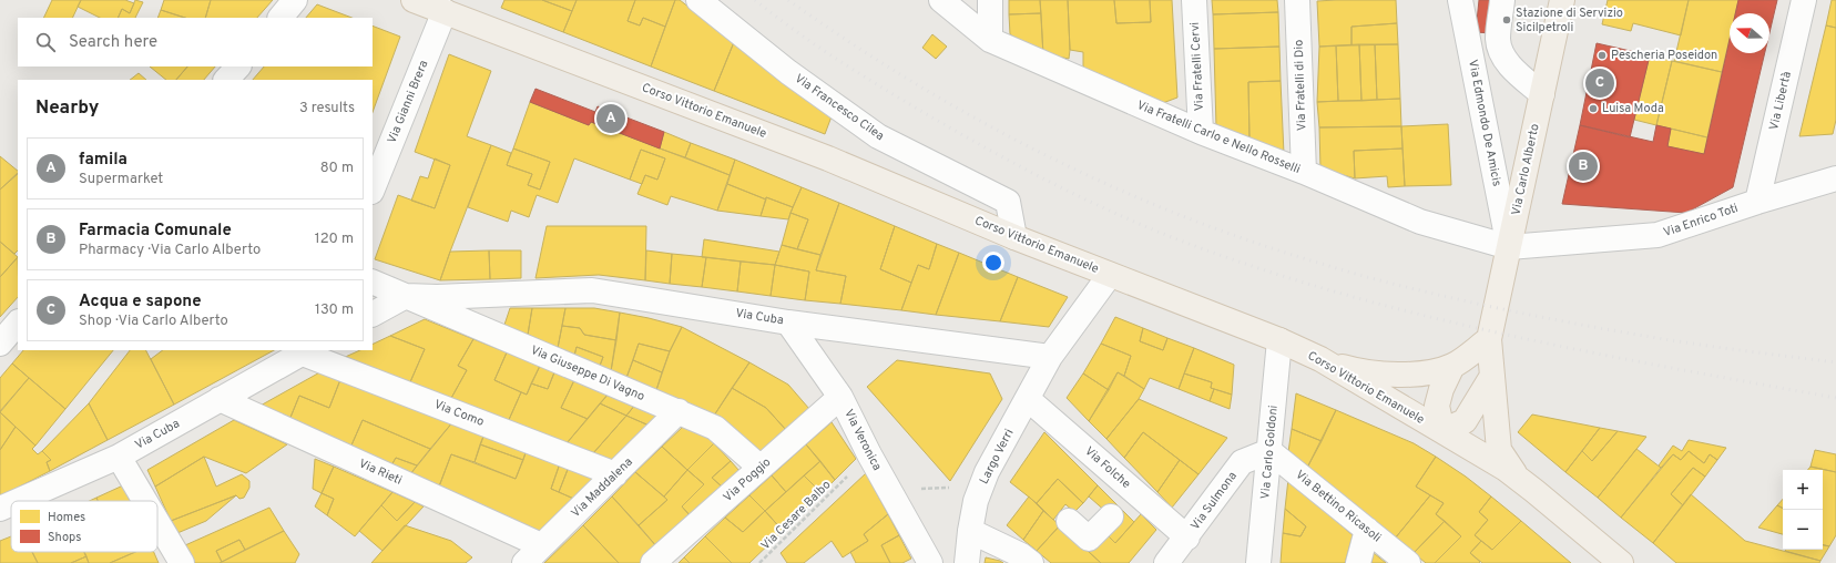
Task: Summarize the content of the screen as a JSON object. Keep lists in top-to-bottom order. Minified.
{"streets":{"main road":["Corso Vittorio Emanuele","Via Carlo Alberto"],"street":["Via Fratelli Cervi","Via Fratelli di Dio","Via Libertà","Via Gianni Brera","Via Francesco Cilea","Via Edmondo De Amicis","Via Fratelli Carlo e Nello Rosselli","Via Enrico Toti","Via Cuba","Via Giuseppe Di Vagno","Via Como","Via Veronica","Via Carlo Goldoni","Largo Verri","Via Folche","Via Rieti","Via Poggio","Via Maddalena","Via Sulmona","Via Bettino Ricasoli"],"path":["Via Cesare Balbo"]},"crossings":[["Via Fratelli Cervi","Via Fratelli Carlo e Nello Rosselli"],["Via Fratelli di Dio","Via Fratelli Carlo e Nello Rosselli"],["Via Libertà","Via Enrico Toti"],["Via Gianni Brera","Corso Vittorio Emanuele"],["Via Francesco Cilea","Corso Vittorio Emanuele"],["Corso Vittorio Emanuele","Via Carlo Alberto"],["Corso Vittorio Emanuele","Via Carlo Goldoni"],["Via Edmondo De Amicis","Via Fratelli Carlo e Nello Rosselli"],["Via Edmondo De Amicis","Via Carlo Alberto"],["Via Edmondo De Amicis","Via Enrico Toti"],["Via Fratelli Carlo e Nello Rosselli","Via Carlo Alberto"],["Via Fratelli Carlo e Nello Rosselli","Via Enrico Toti"],["Via Carlo Alberto","Via Enrico Toti"],["Via Cuba","Via Giuseppe Di Vagno"],["Via Cuba","Via Como"],["Via Cuba","Via Veronica"],["Via Cuba","Largo Verri"],["Via Cuba","Via Rieti"],["Via Giuseppe Di Vagno","Via Poggio"],["Via Giuseppe Di Vagno","Via Maddalena"],["Via Como","Via Maddalena"],["Via Veronica","Via Poggio"],["Via Carlo Goldoni","Via Sulmona"],["Via Carlo Goldoni","Via Bettino Ricasoli"],["Largo Verri","Via Folche"],["Via Folche","Via Sulmona"],["Via Rieti","Via Maddalena"],["Via Sulmona","Via Bettino Ricasoli"]],"places":["Stazione di Servizio Sicilpetroli","Pescheria Poseidon","Luisa Moda"],"legend":["Homes","Shops"],"north":"left","page":{"search":"Search here","pins":["C","A","B"],"heading":["Nearby","3 results"],"list":[{"mark":"A","name":"famila","note":"Supermarket","value":"80 m"},{"mark":"B","name":"Farmacia Comunale","note":"Pharmacy · Via Carlo Alberto","value":"120 m"},{"mark":"C","name":"Acqua e sapone","note":"Shop · Via Carlo Alberto","value":"130 m"}],"map_buttons":["+","−"]}}
